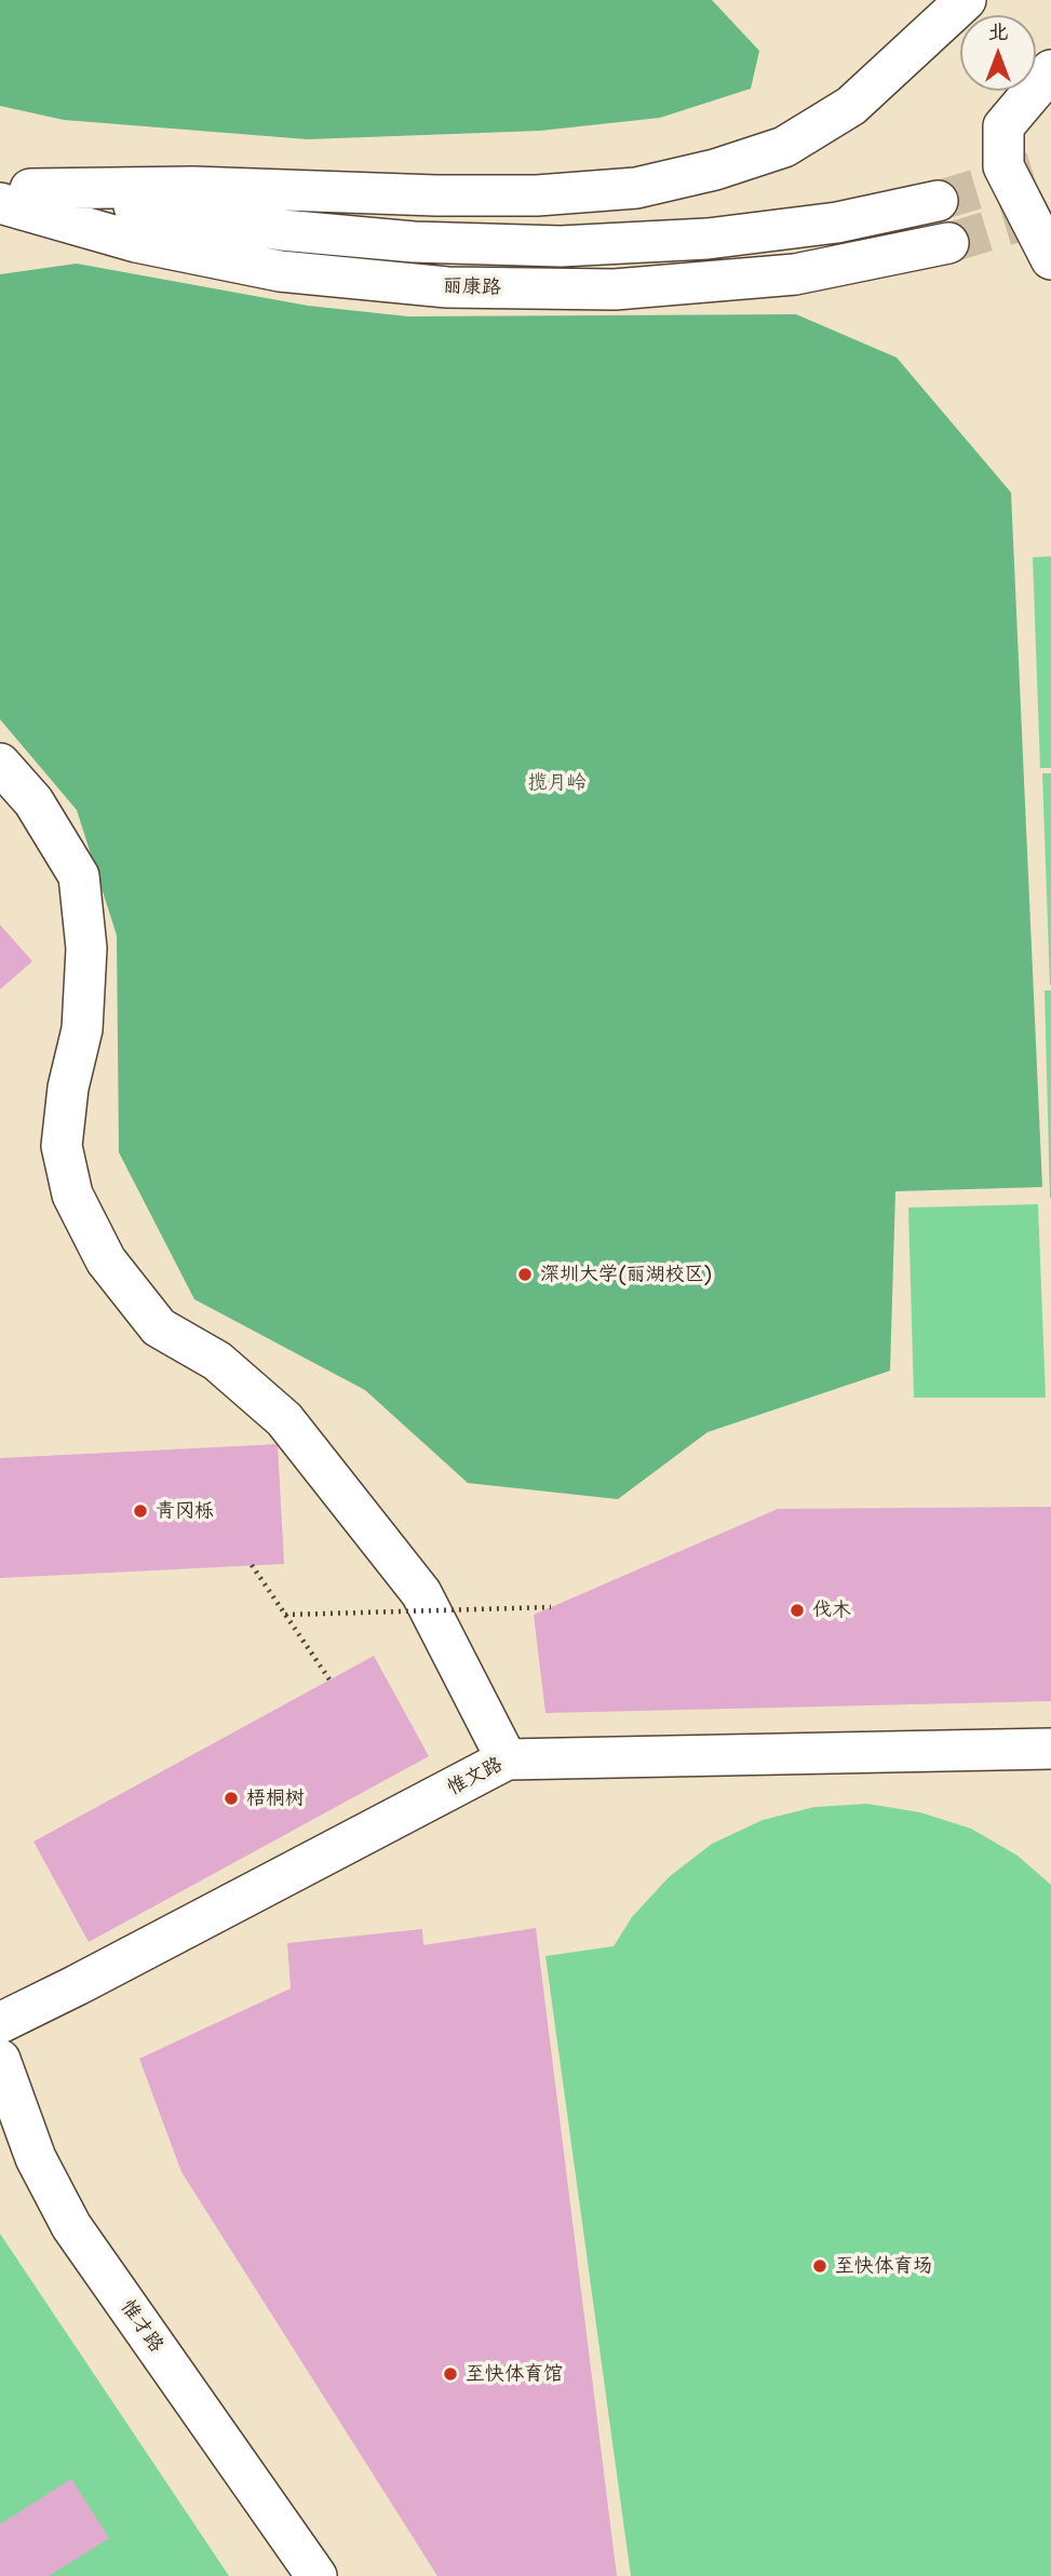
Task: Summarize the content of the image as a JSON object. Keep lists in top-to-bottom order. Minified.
{"streets":{"street":["丽康路","惟文路","惟才路"]},"parks":["揽月岭"],"places":["深圳大学(丽湖校区)","青冈栎","伐木","梧桐树","至快体育场","至快体育馆"],"north":"top"}
